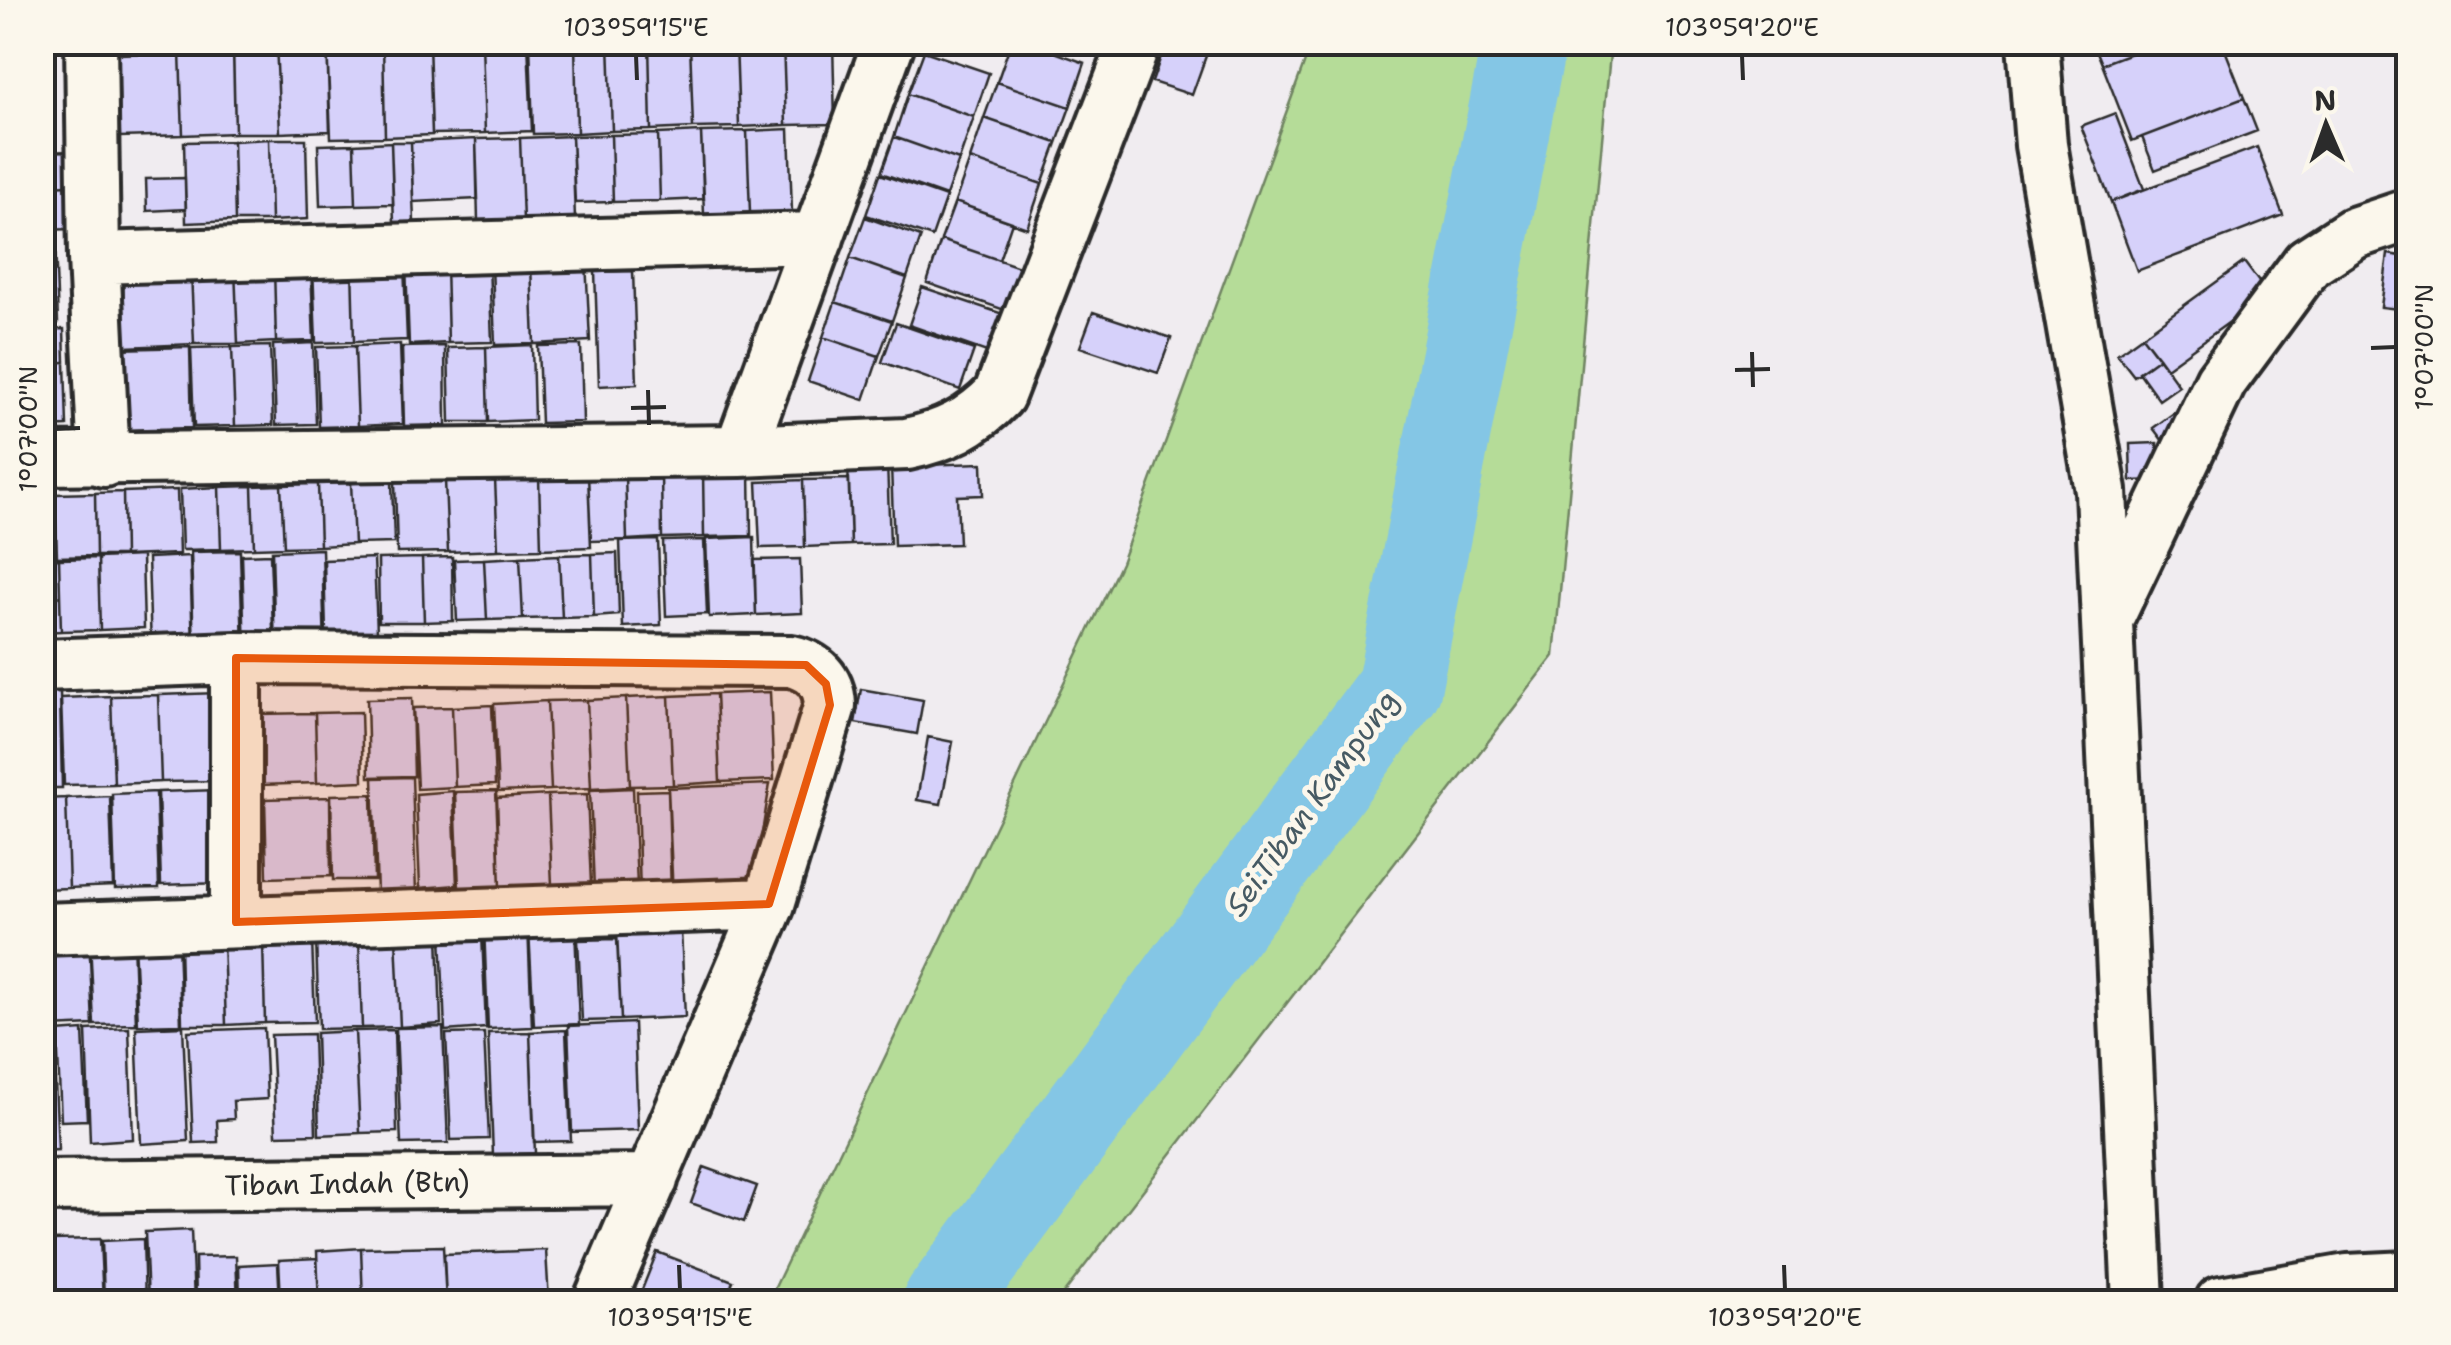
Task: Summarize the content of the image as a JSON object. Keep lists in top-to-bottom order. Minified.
{"streets":{"street":["Tiban Indah (Btn)"]},"water":["Sei.Tiban Kampung"],"north":"top","coordinates":["103°59'15\"E","103°59'20\"E","1°07'00\"N"]}
